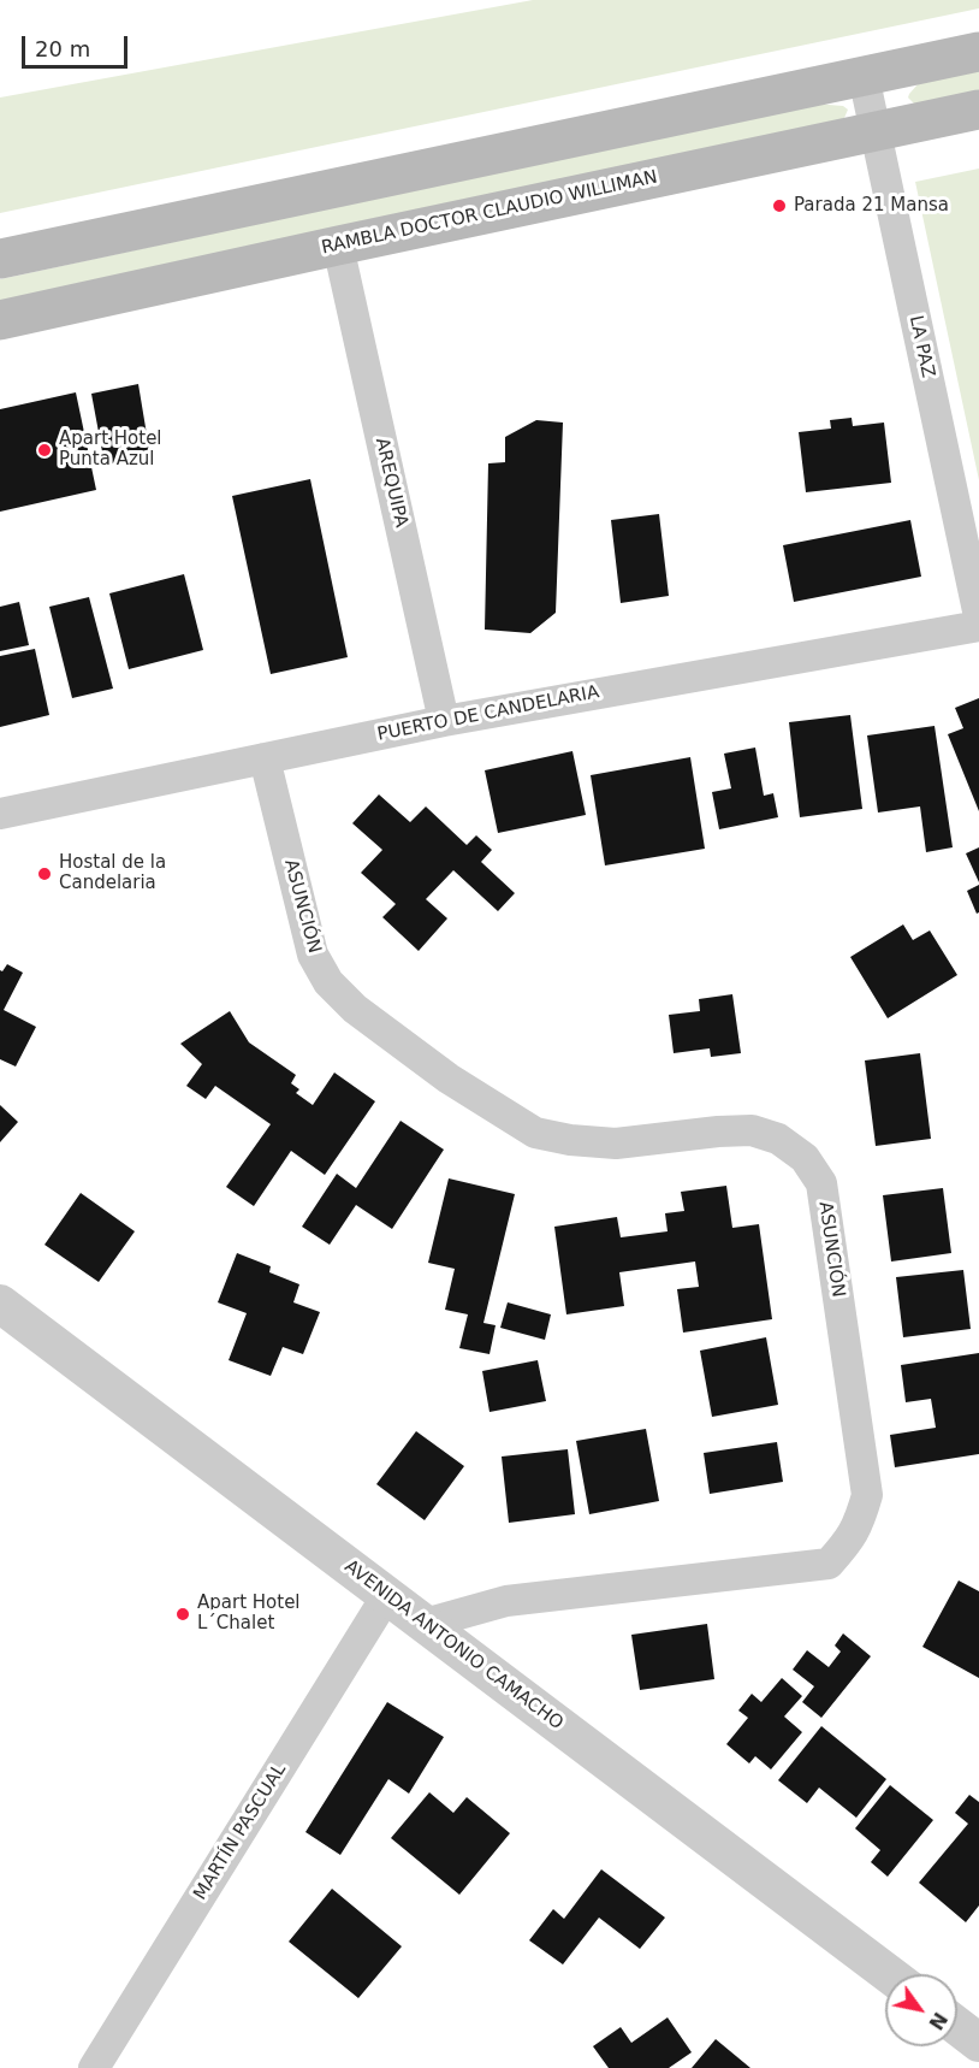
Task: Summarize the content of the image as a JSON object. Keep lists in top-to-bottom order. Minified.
{"streets":{"main road":["RAMBLA DOCTOR CLAUDIO WILLIMAN"],"street":["LA PAZ","AREQUIPA","PUERTO DE CANDELARIA","ASUNCIÓN","AVENIDA ANTONIO CAMACHO","MARTÍN PASCUAL"]},"crossings":[["RAMBLA DOCTOR CLAUDIO WILLIMAN","LA PAZ"],["RAMBLA DOCTOR CLAUDIO WILLIMAN","AREQUIPA"],["AREQUIPA","PUERTO DE CANDELARIA"],["PUERTO DE CANDELARIA","ASUNCIÓN"],["ASUNCIÓN","AVENIDA ANTONIO CAMACHO"],["AVENIDA ANTONIO CAMACHO","MARTÍN PASCUAL"]],"places":["Parada 21 Mansa","Apart Hotel Punta Azul","Hostal de la Candelaria","Apart Hotel L´Chalet"],"scale_bar":"20 m","north":"bottom right"}
